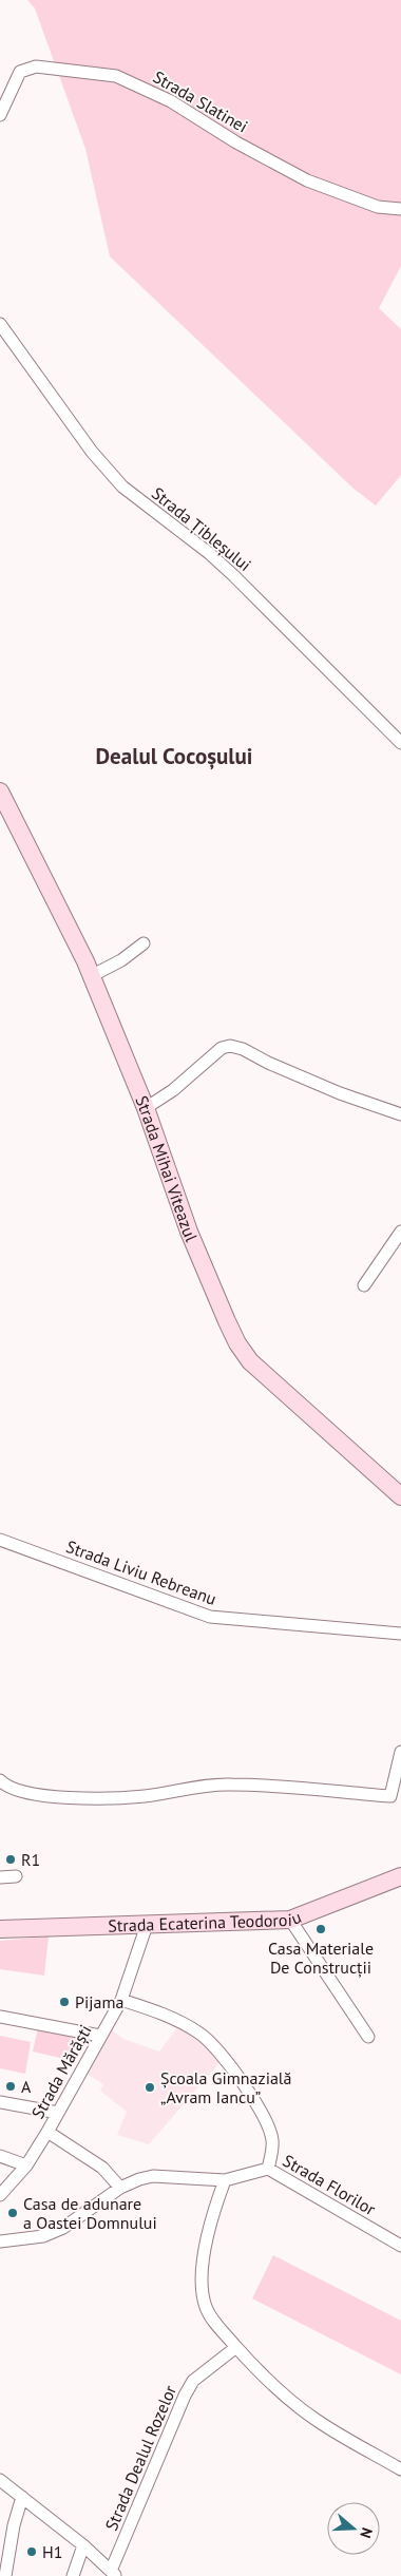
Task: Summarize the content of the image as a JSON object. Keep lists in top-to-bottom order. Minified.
{"streets":{"main road":["Strada Mihai Viteazul","Strada Ecaterina Teodoroiu"],"street":["Strada Slatinei","Strada Țibleșului","Strada Liviu Rebreanu","Strada Mărăști","Strada Florilor","Strada Dealul Rozelor"]},"crossings":[["Strada Ecaterina Teodoroiu","Strada Mărăști"]],"districts":["Dealul Cocoșului"],"places":["R1","Casa Materiale De Construcții","Pijama","A","Școala Gimnazială „Avram Iancu”","Casa de adunare a Oastei Domnului","H1"],"north":"right"}
